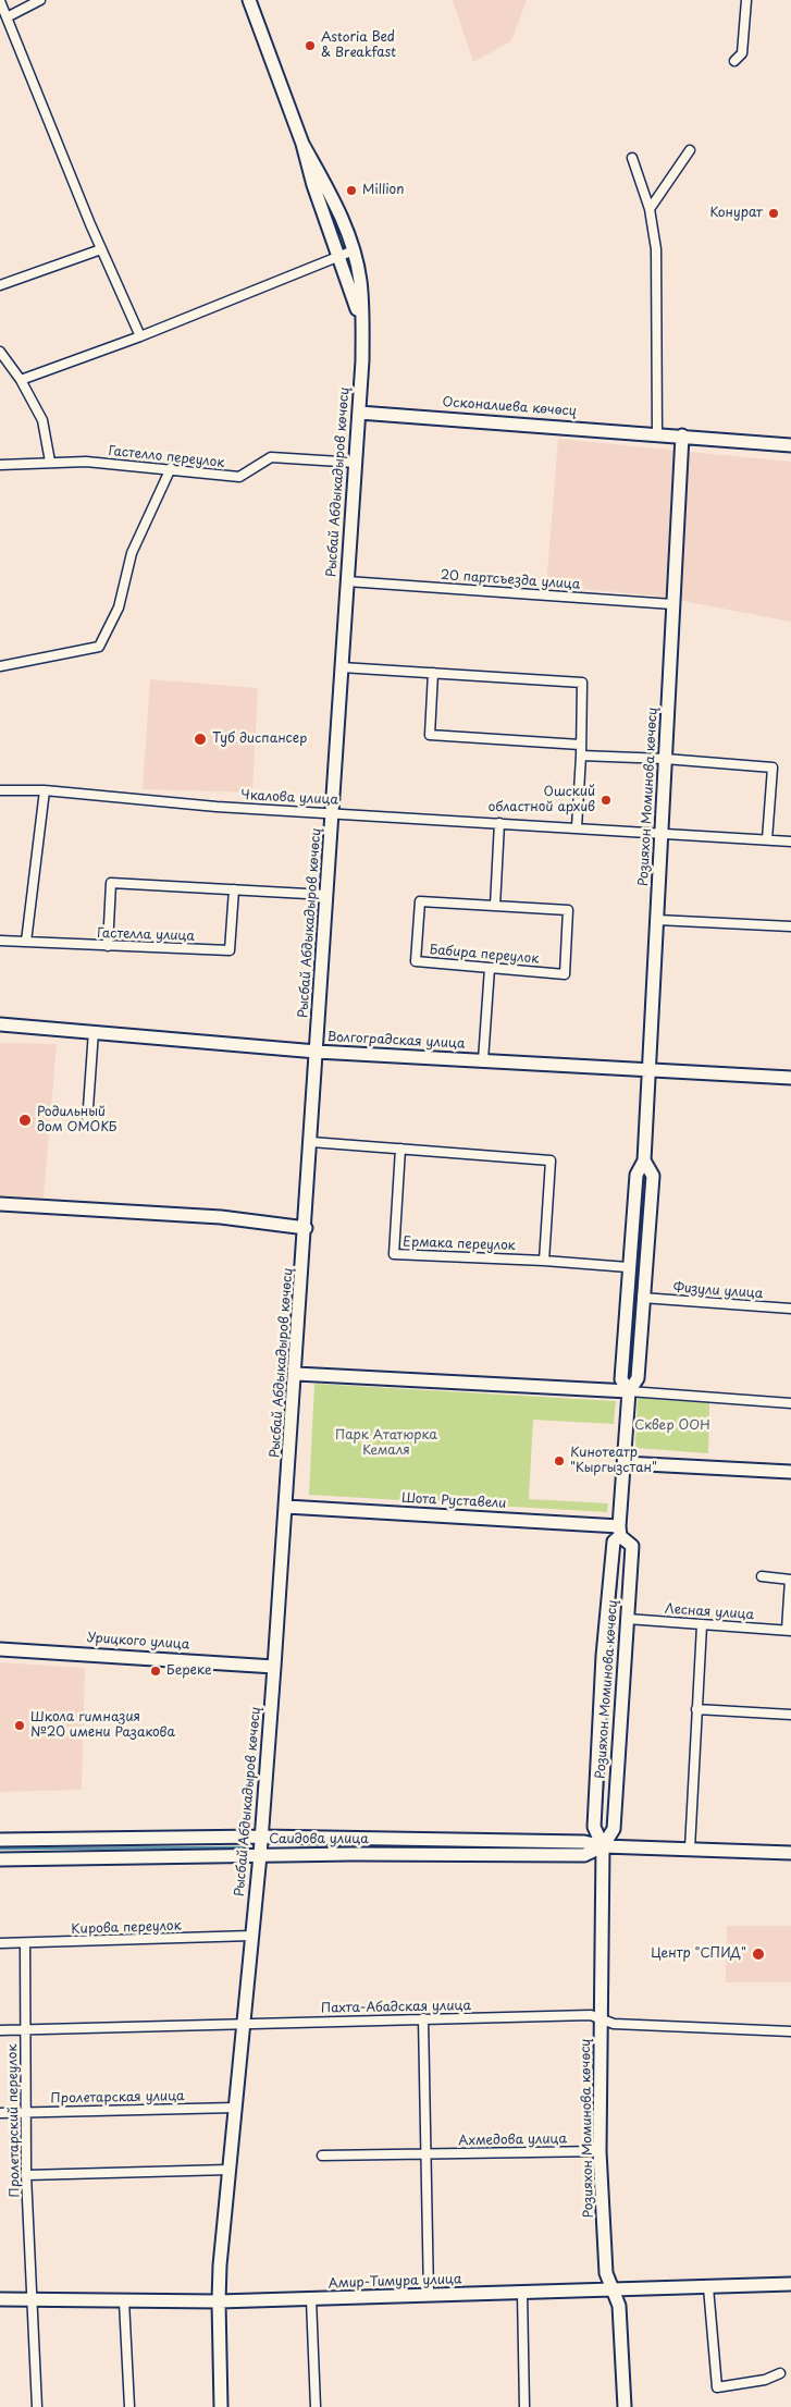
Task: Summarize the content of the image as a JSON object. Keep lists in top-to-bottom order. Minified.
{"streets":{"street":["Осконалиева көчөсү","Гастелло переулок","Рысбай Абдыкадыров көчөсү","20 партсъезда улица","Розияхон Моминова көчөсү","Чкалова улица","Гастелла улица","Бабира переулок","Волгоградская улица","Ермака переулок","Физули улица","Шота Руставели","Лесная улица","Урицкого улица","Саидова улица","Кирова переулок","Пахта-Абадская улица","Пролетарская улица","Пролетарский переулок","Ахмедова улица","Амир-Тимура улица"]},"crossings":[["Осконалиева көчөсү","Рысбай Абдыкадыров көчөсү"],["Осконалиева көчөсү","Розияхон Моминова көчөсү"],["Гастелло переулок","Рысбай Абдыкадыров көчөсү"],["Рысбай Абдыкадыров көчөсү","20 партсъезда улица"],["Рысбай Абдыкадыров көчөсү","Чкалова улица"],["Рысбай Абдыкадыров көчөсү","Волгоградская улица"],["Рысбай Абдыкадыров көчөсү","Шота Руставели"],["Рысбай Абдыкадыров көчөсү","Урицкого улица"],["Рысбай Абдыкадыров көчөсү","Саидова улица"],["Рысбай Абдыкадыров көчөсү","Кирова переулок"],["Рысбай Абдыкадыров көчөсү","Пахта-Абадская улица"],["Рысбай Абдыкадыров көчөсү","Пролетарская улица"],["Рысбай Абдыкадыров көчөсү","Амир-Тимура улица"],["20 партсъезда улица","Розияхон Моминова көчөсү"],["Розияхон Моминова көчөсү","Чкалова улица"],["Розияхон Моминова көчөсү","Волгоградская улица"],["Розияхон Моминова көчөсү","Ермака переулок"],["Розияхон Моминова көчөсү","Физули улица"],["Розияхон Моминова көчөсү","Шота Руставели"],["Розияхон Моминова көчөсү","Лесная улица"],["Розияхон Моминова көчөсү","Саидова улица"],["Розияхон Моминова көчөсү","Пахта-Абадская улица"],["Розияхон Моминова көчөсү","Ахмедова улица"],["Розияхон Моминова көчөсү","Амир-Тимура улица"],["Кирова переулок","Пролетарский переулок"],["Пахта-Абадская улица","Пролетарский переулок"],["Пролетарская улица","Пролетарский переулок"],["Пролетарский переулок","Амир-Тимура улица"]],"parks":["Сквер ООН","Парк Ататюрка Кемаля"],"places":["Astoria Bed & Breakfast","Million","Конурат","Туб диспансер","Ошский областной архив","Родильный дом ОМОКБ","Кинотеатр \"Кыргызстан\"","Береке","Школа гимназия №20 имени Разакова","Центр \"СПИД\""]}
